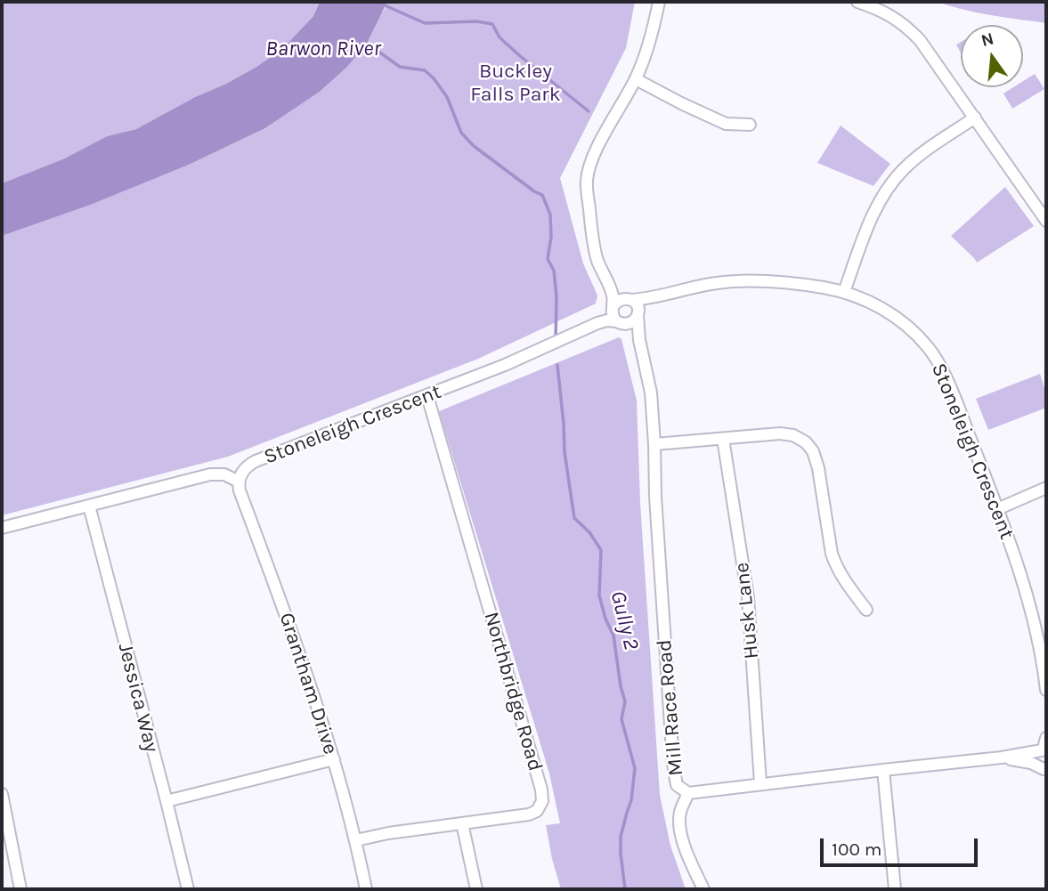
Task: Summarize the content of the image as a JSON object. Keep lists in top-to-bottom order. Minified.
{"streets":{"street":["Stoneleigh Crescent","Husk Lane","Grantham Drive","Northbridge Road","Jessica Way","Mill Race Road"]},"crossings":[["Stoneleigh Crescent","Grantham Drive"],["Stoneleigh Crescent","Northbridge Road"],["Stoneleigh Crescent","Mill Race Road"],["Husk Lane","Mill Race Road"],["Grantham Drive","Northbridge Road"]],"water":["Barwon River","Gully 2"],"parks":["Buckley Falls Park"],"scale_bar":"100 m","north":"top"}
